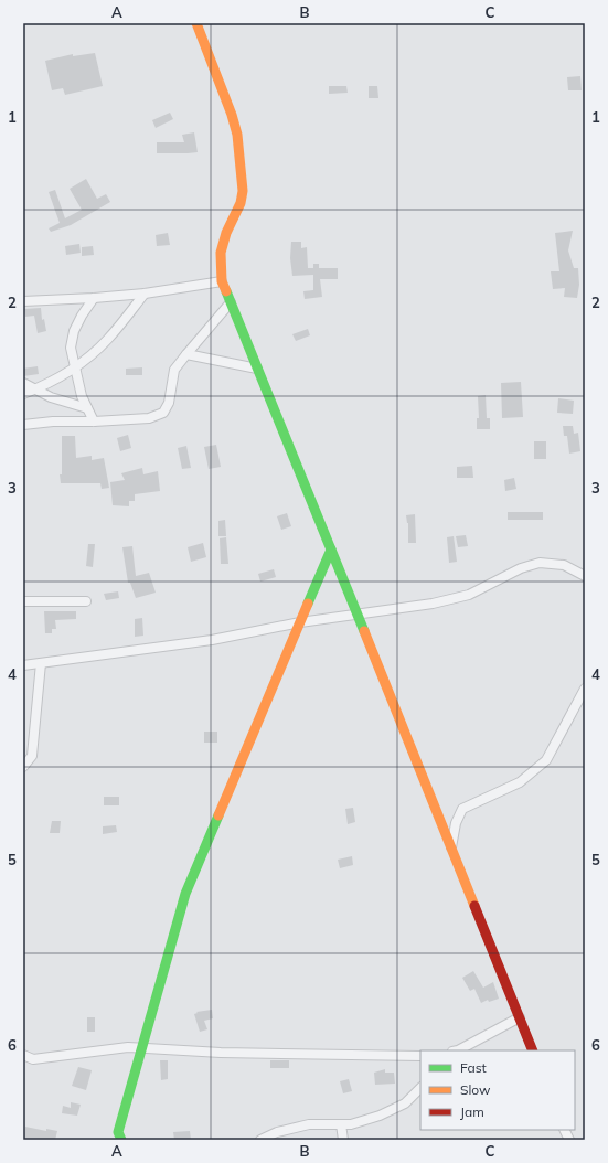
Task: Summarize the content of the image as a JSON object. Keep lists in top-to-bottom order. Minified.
{"legend":["Fast","Slow","Jam"],"grid":{"columns":["A","B","C"],"rows":["1","2","3","4","5","6"]}}
